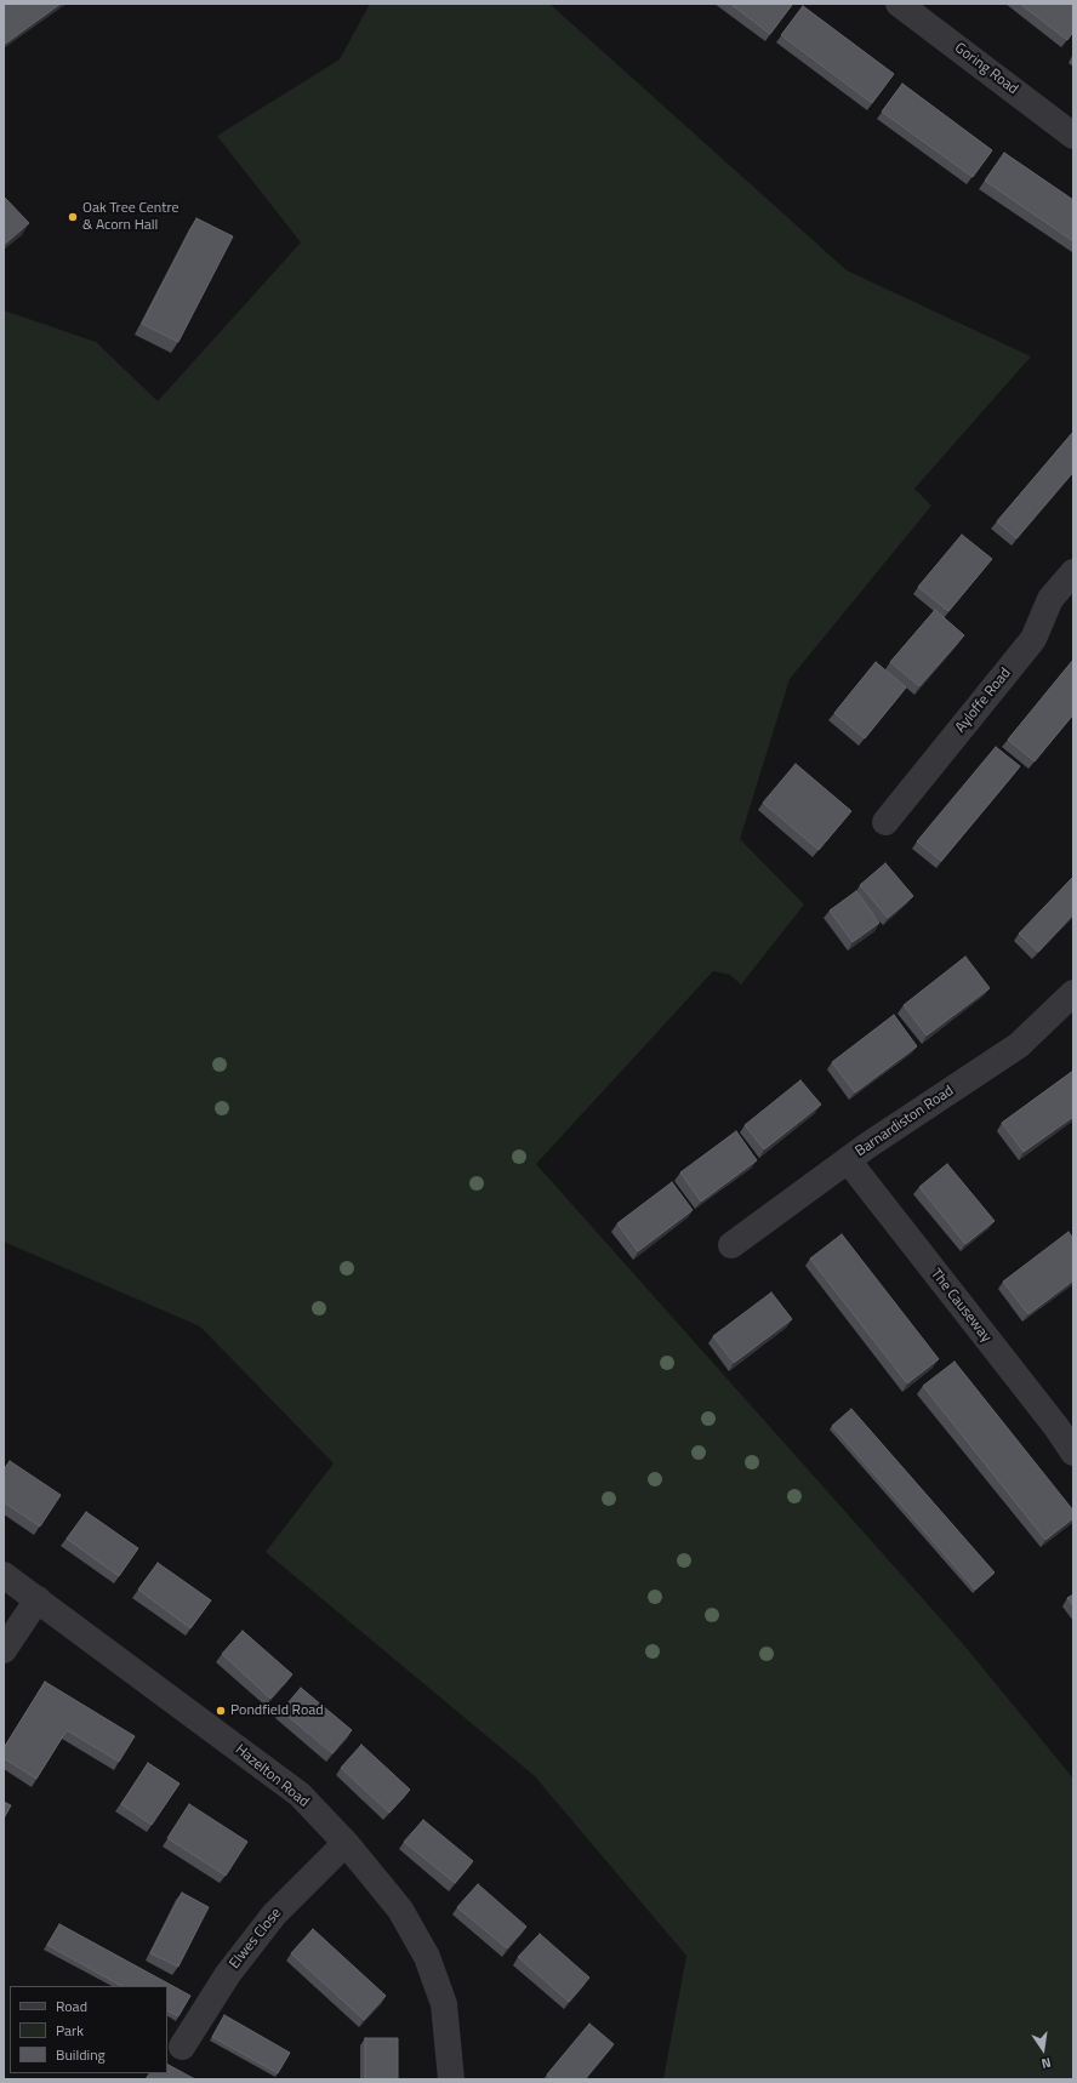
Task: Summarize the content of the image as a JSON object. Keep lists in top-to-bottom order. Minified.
{"streets":{"street":["Goring Road","Ayloffe Road","Barnardiston Road","The Causeway","Hazelton Road","Elwes Close"]},"crossings":[["Barnardiston Road","The Causeway"],["Hazelton Road","Elwes Close"]],"places":["Oak Tree Centre & Acorn Hall","Pondfield Road"],"legend":["Road","Park","Building"],"north":"bottom"}
